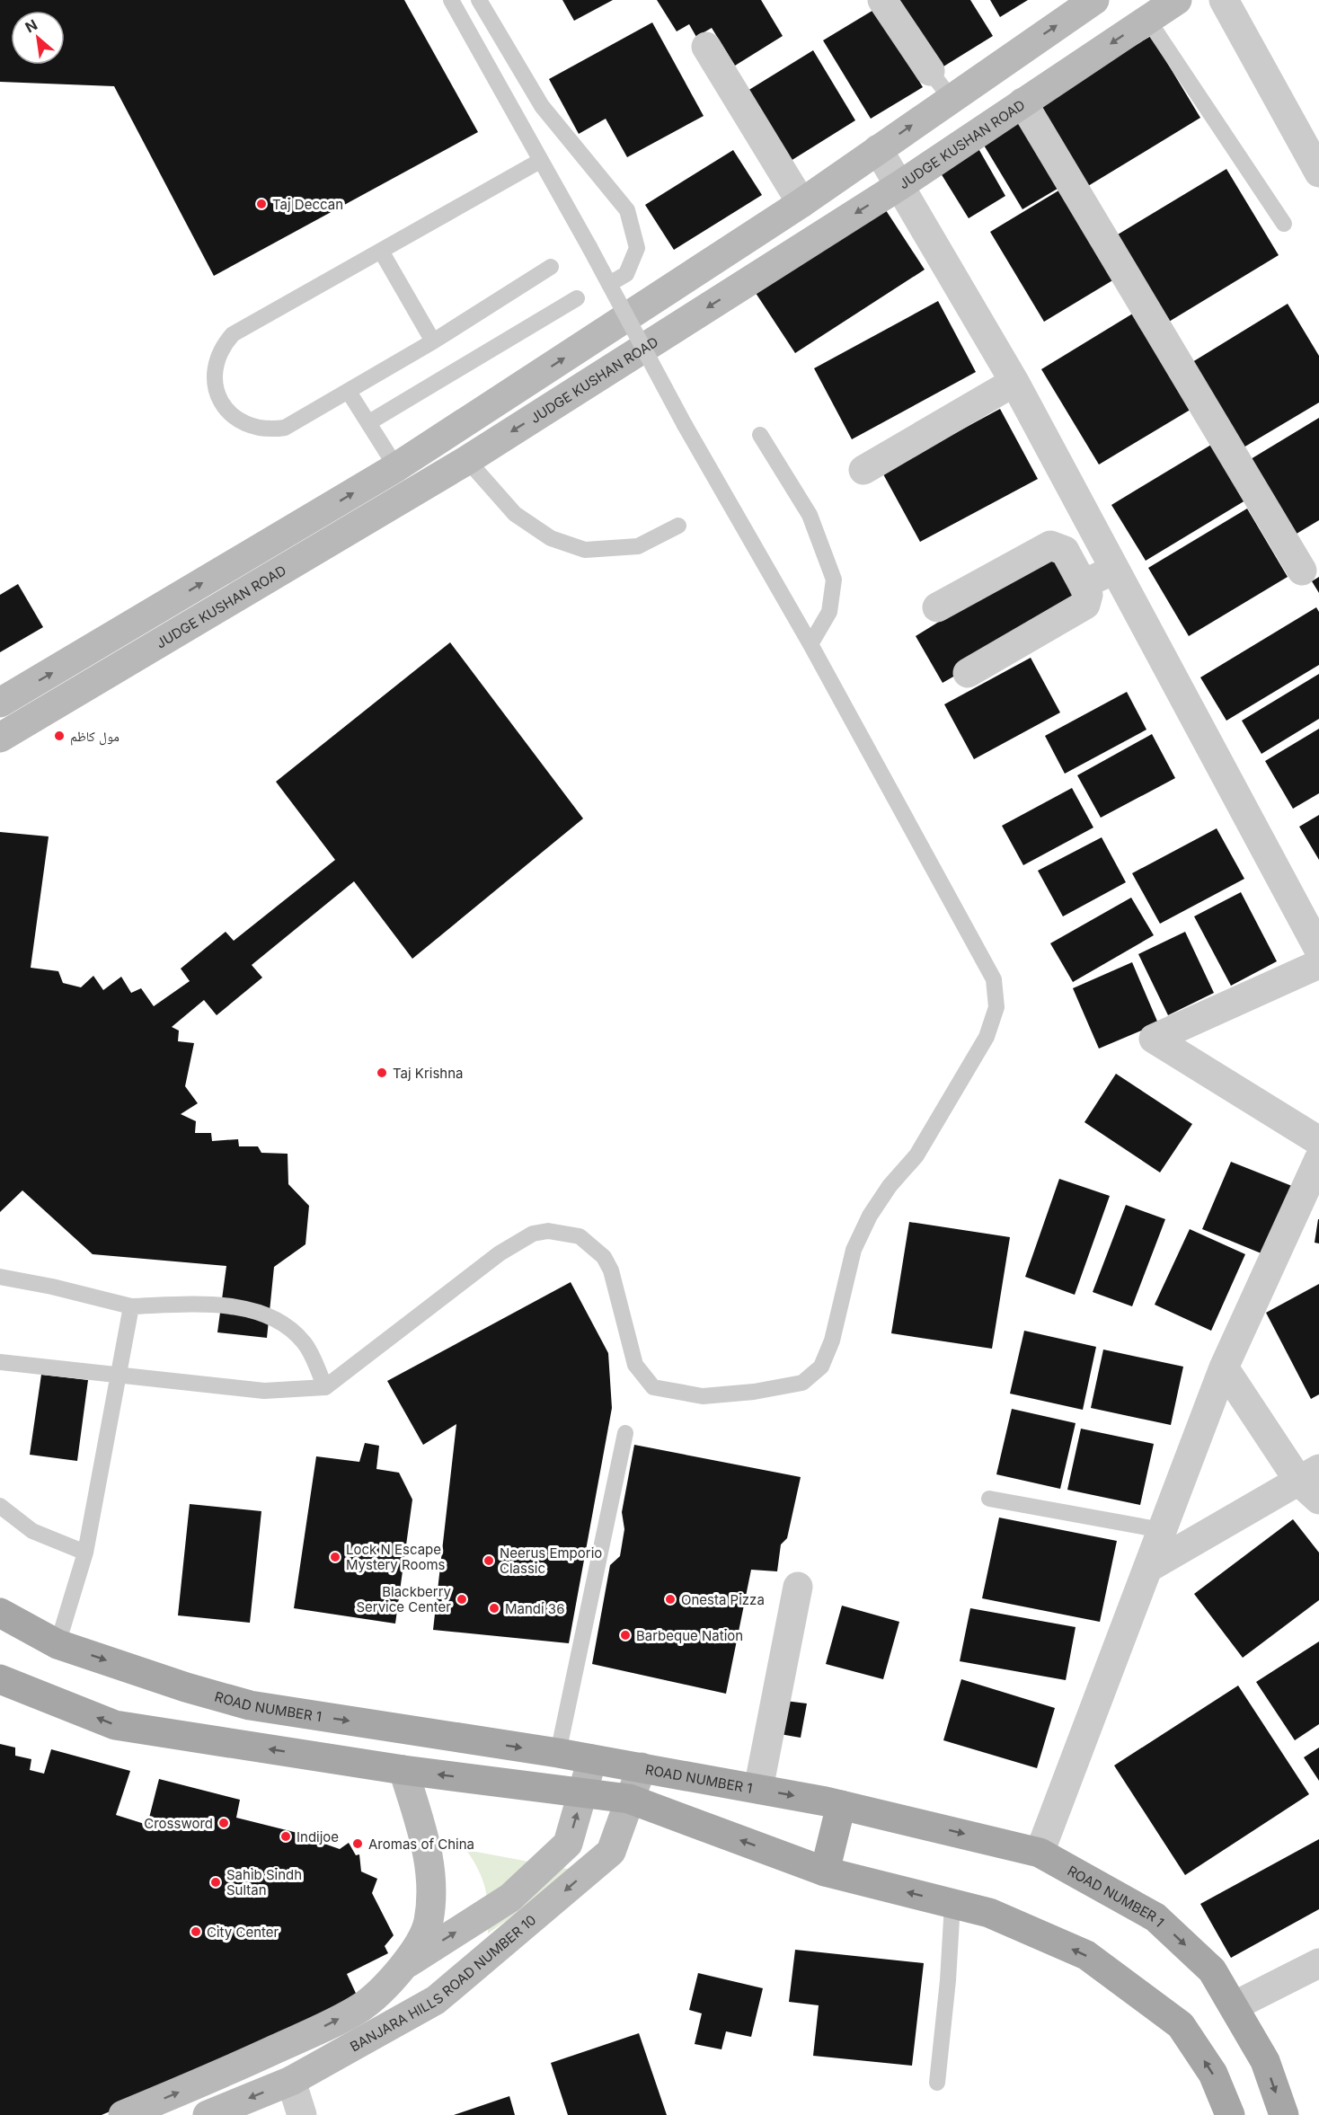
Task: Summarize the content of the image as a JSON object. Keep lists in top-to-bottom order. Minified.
{"streets":{"main road":["JUDGE KUSHAN ROAD","ROAD NUMBER 1","BANJARA HILLS ROAD NUMBER 10"]},"crossings":[["ROAD NUMBER 1","BANJARA HILLS ROAD NUMBER 10"]],"places":["Taj Deccan","مول كاظم","Taj Krishna","Lock N Escape Mystery Rooms","Neerus Emporio Classic","Blackberry Service Center","Onesta Pizza","Mandi 36","Barbeque Nation","Crossword","Indijoe","Aromas of China","Sahib Sindh Sultan","City Center"],"north":"top left"}
